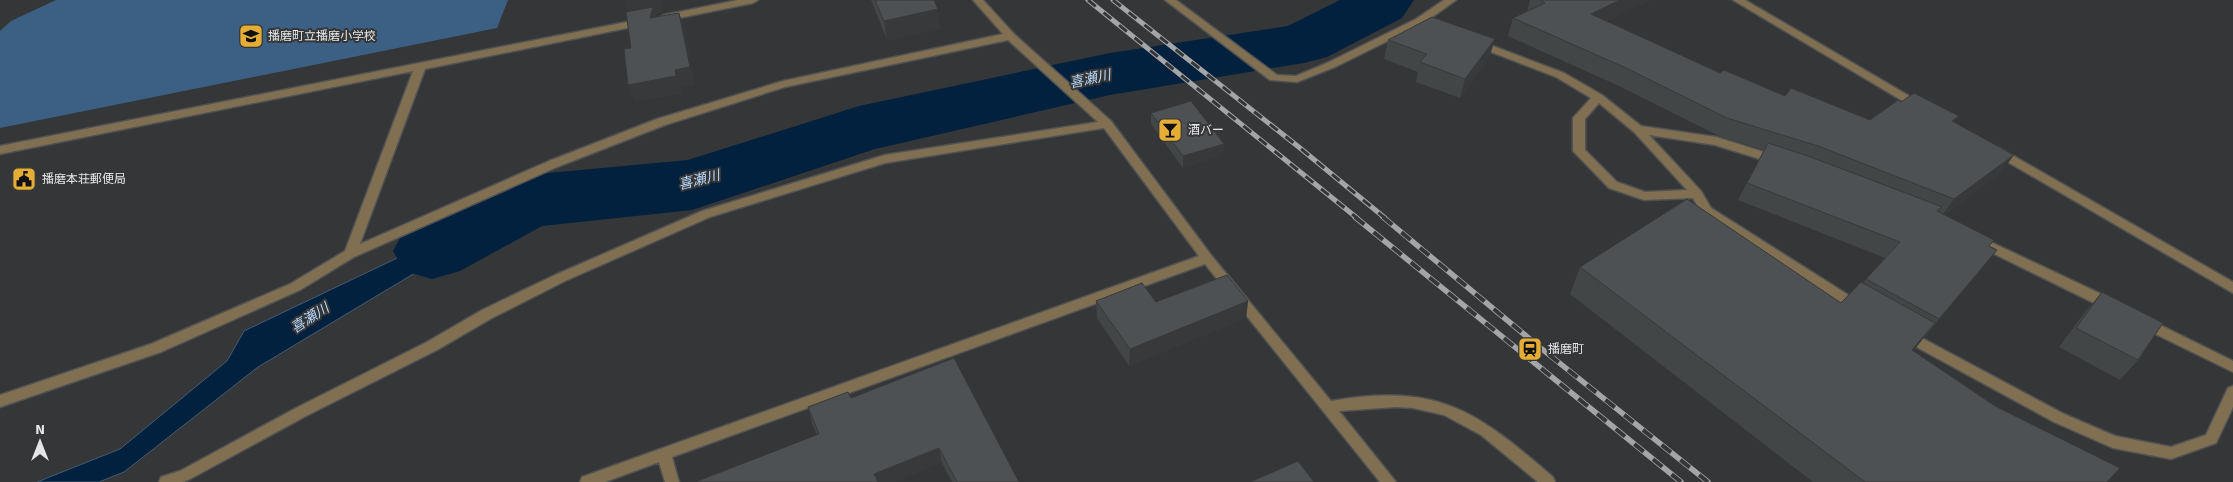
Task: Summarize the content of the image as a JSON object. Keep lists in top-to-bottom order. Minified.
{"water":["喜瀬川"],"places":{"school or university":["播磨町立播磨小学校"],"bar":["酒バー"],"public building":["播磨本荘郵便局"],"station":["播磨町"]},"north":"top"}
